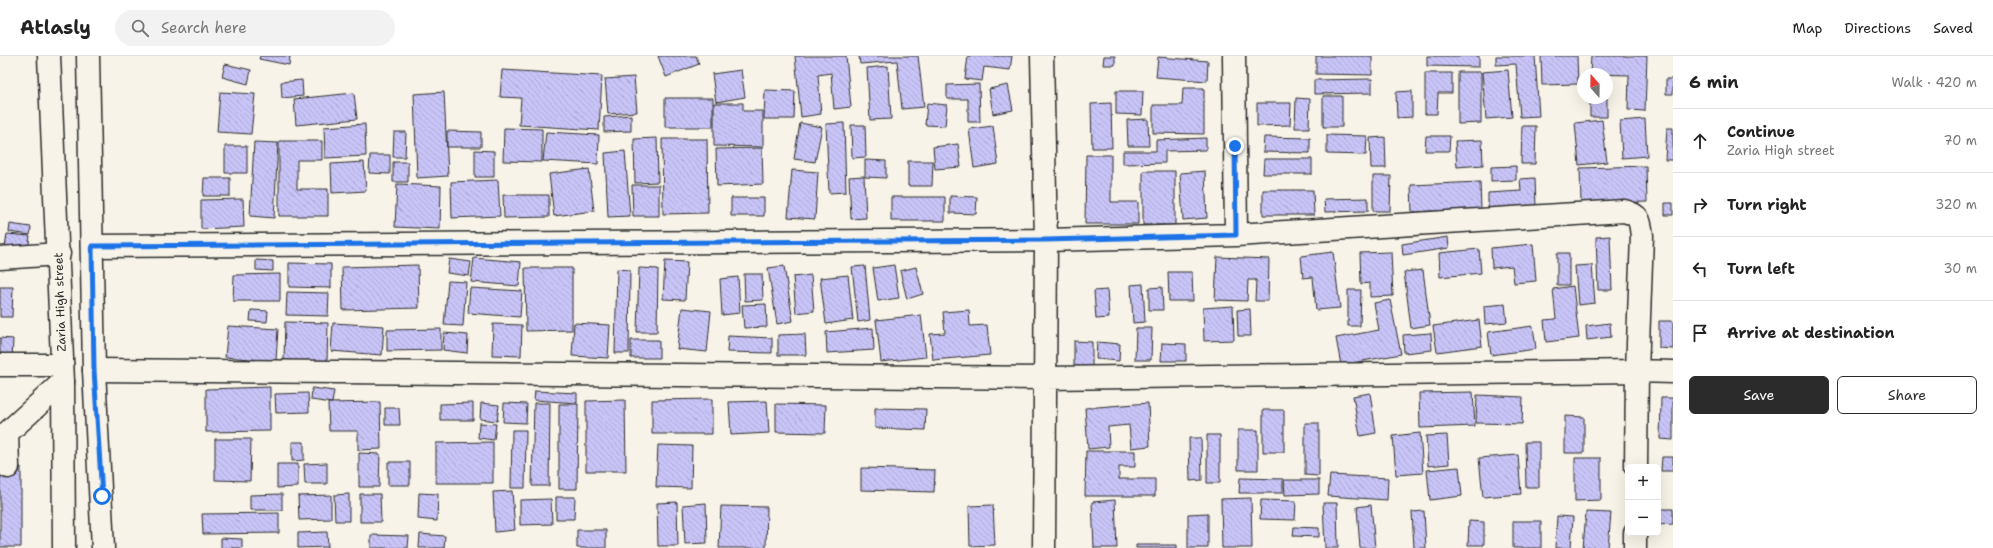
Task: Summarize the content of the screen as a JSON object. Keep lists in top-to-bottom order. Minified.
{"streets":{"street":["Zaria High street"]},"north":"top","page":{"header":"Atlasly","search":"Search here","nav":["Map","Directions","Saved"],"heading":["6 min","Walk · 420 m"],"list":[["Continue","Zaria High street","70 m"],["Turn right","320 m"],["Turn left","30 m"],"Arrive at destination"],"buttons":["Save","Share"],"map_buttons":["+","−"]}}
